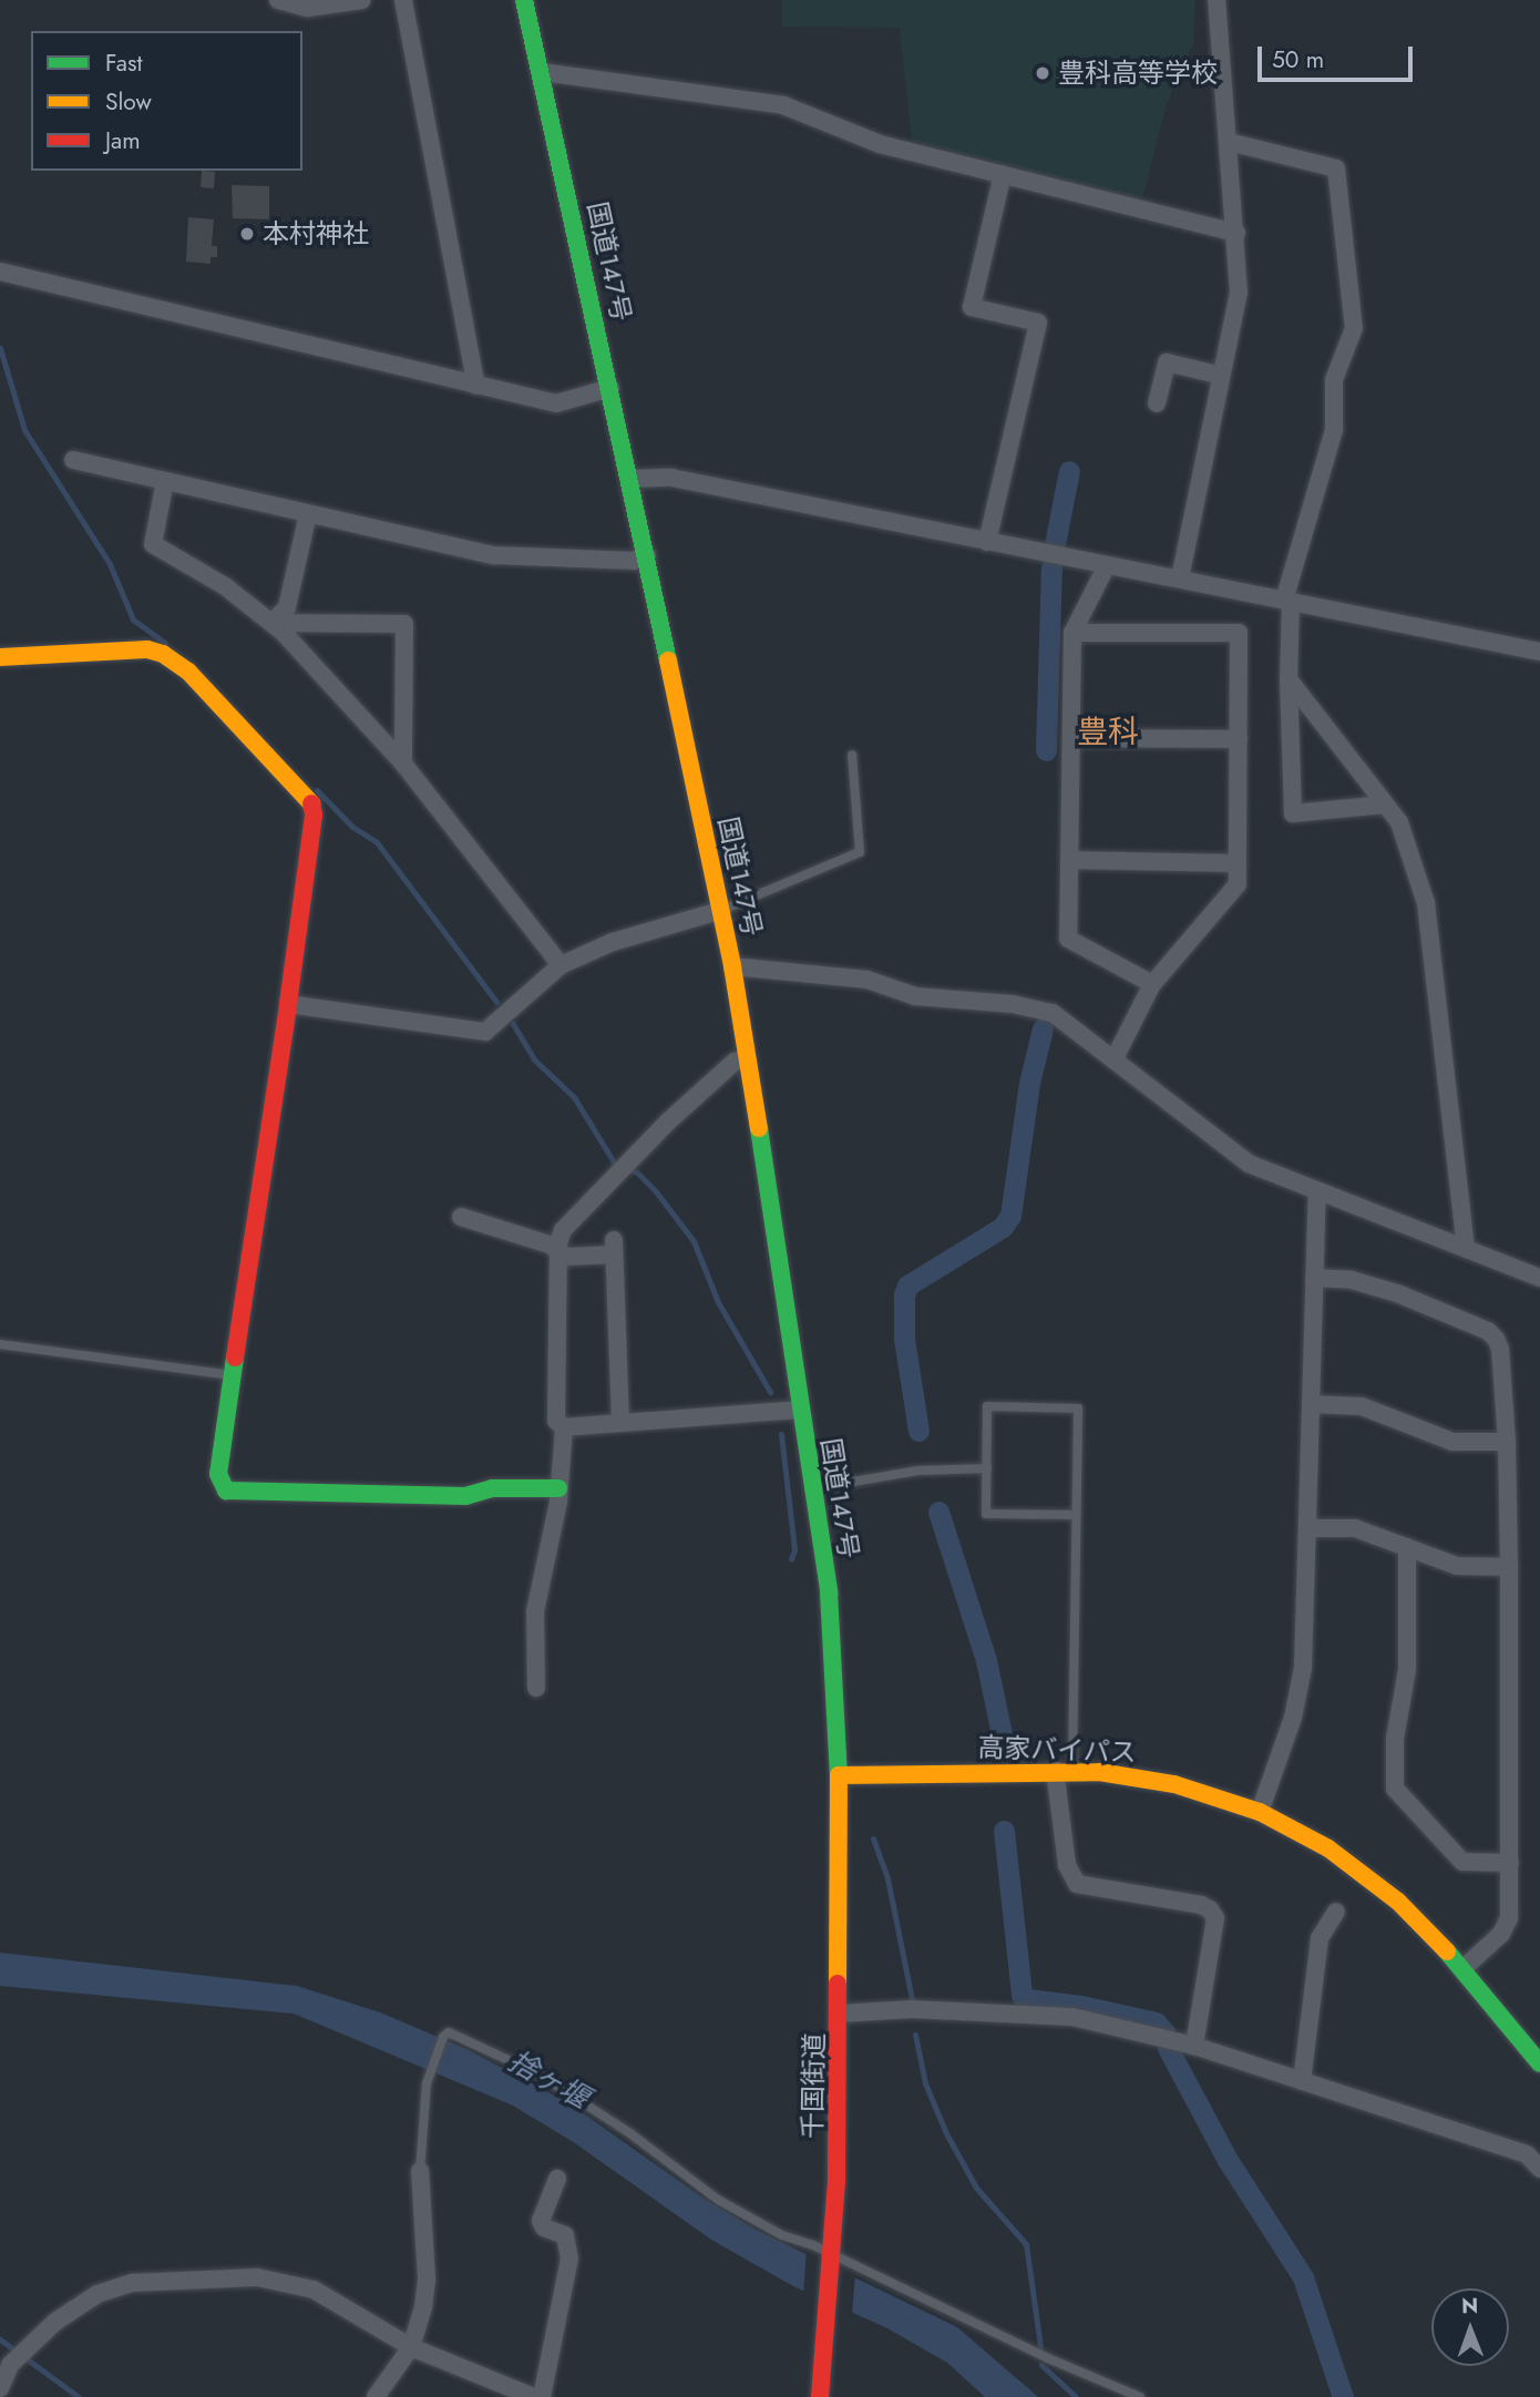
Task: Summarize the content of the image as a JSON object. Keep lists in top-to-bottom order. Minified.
{"streets":{"main road":["国道147号","高家バイパス","千国街道"]},"crossings":[["国道147号","高家バイパス"],["国道147号","千国街道"],["高家バイパス","千国街道"]],"districts":["豊科"],"water":["捨ヶ堰"],"places":["豊科高等学校","本村神社"],"legend":["Fast","Slow","Jam"],"scale_bar":"50 m","north":"top"}
